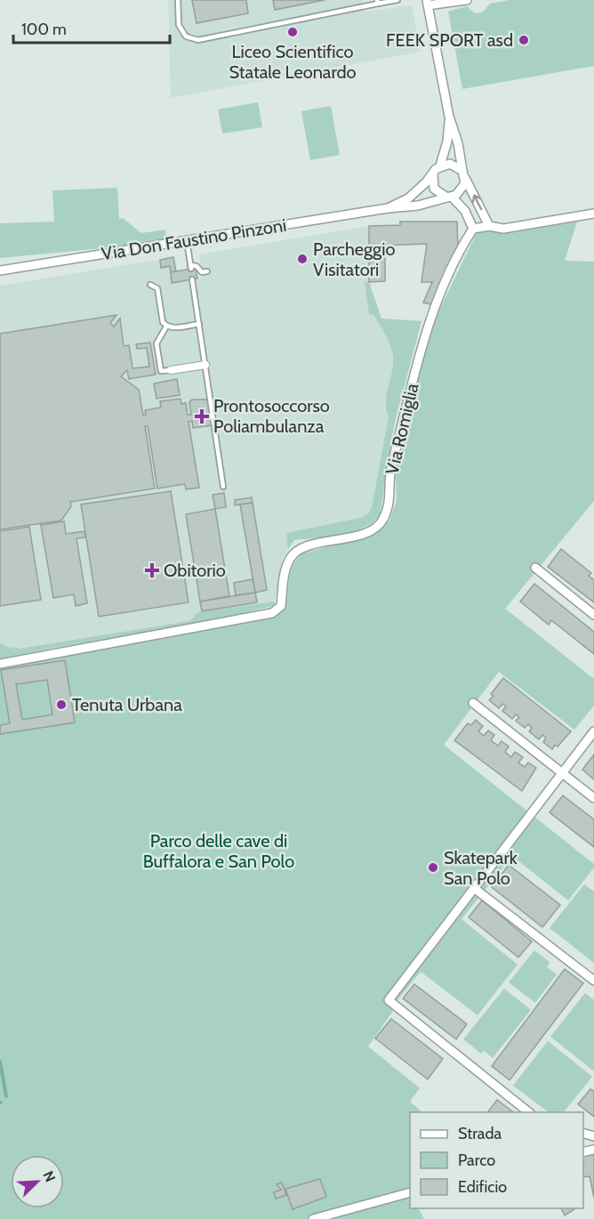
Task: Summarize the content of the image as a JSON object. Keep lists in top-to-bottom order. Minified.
{"streets":{"street":["Via Don Faustino Pinzoni","Via Romiglia"]},"parks":["Parco delle cave di Buffalora e San Polo"],"places":{"other":["Liceo Scientifico Statale Leonardo","FEEK SPORT asd","Parcheggio Visitatori","Tenuta Urbana","Skatepark San Polo"],"health":["Prontosoccorso Poliambulanza","Obitorio"]},"legend":["Strada","Parco","Edificio"],"scale_bar":"100 m","north":"top right"}
